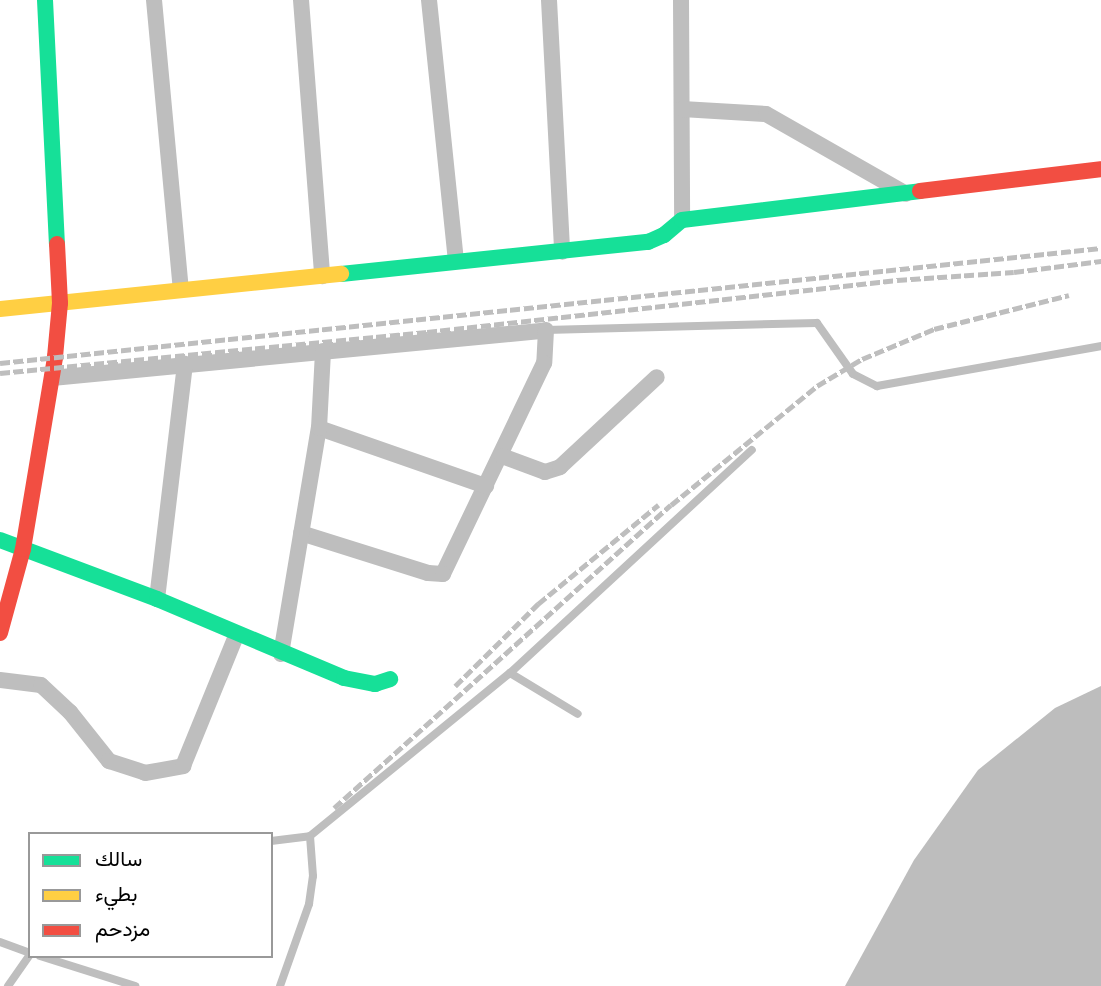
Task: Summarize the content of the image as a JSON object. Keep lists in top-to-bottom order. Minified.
{"legend":["سالك","بطيء","مزدحم"]}
